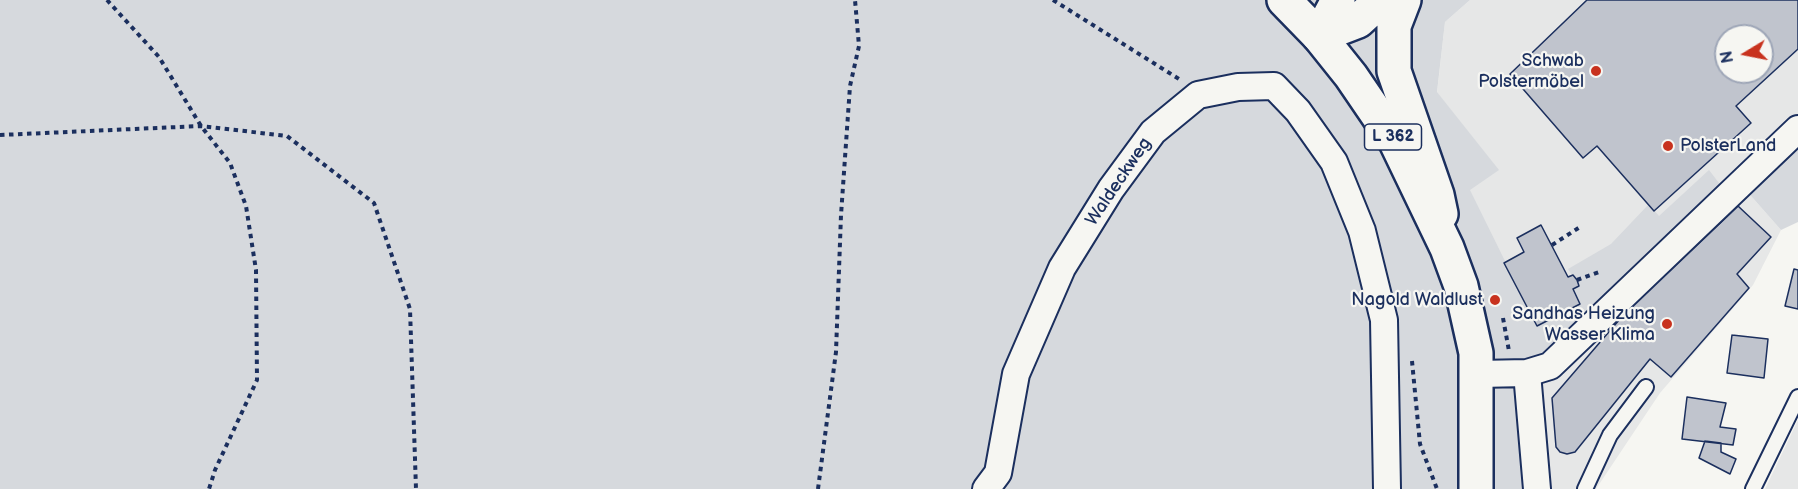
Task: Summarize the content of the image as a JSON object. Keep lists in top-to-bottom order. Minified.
{"streets":{"main road":["L 362"],"street":["Waldeckweg"]},"places":["Schwab Polstermöbel","PolsterLand","Nagold Waldlust","Sandhas Heizung Wasser Klima"],"north":"left"}
